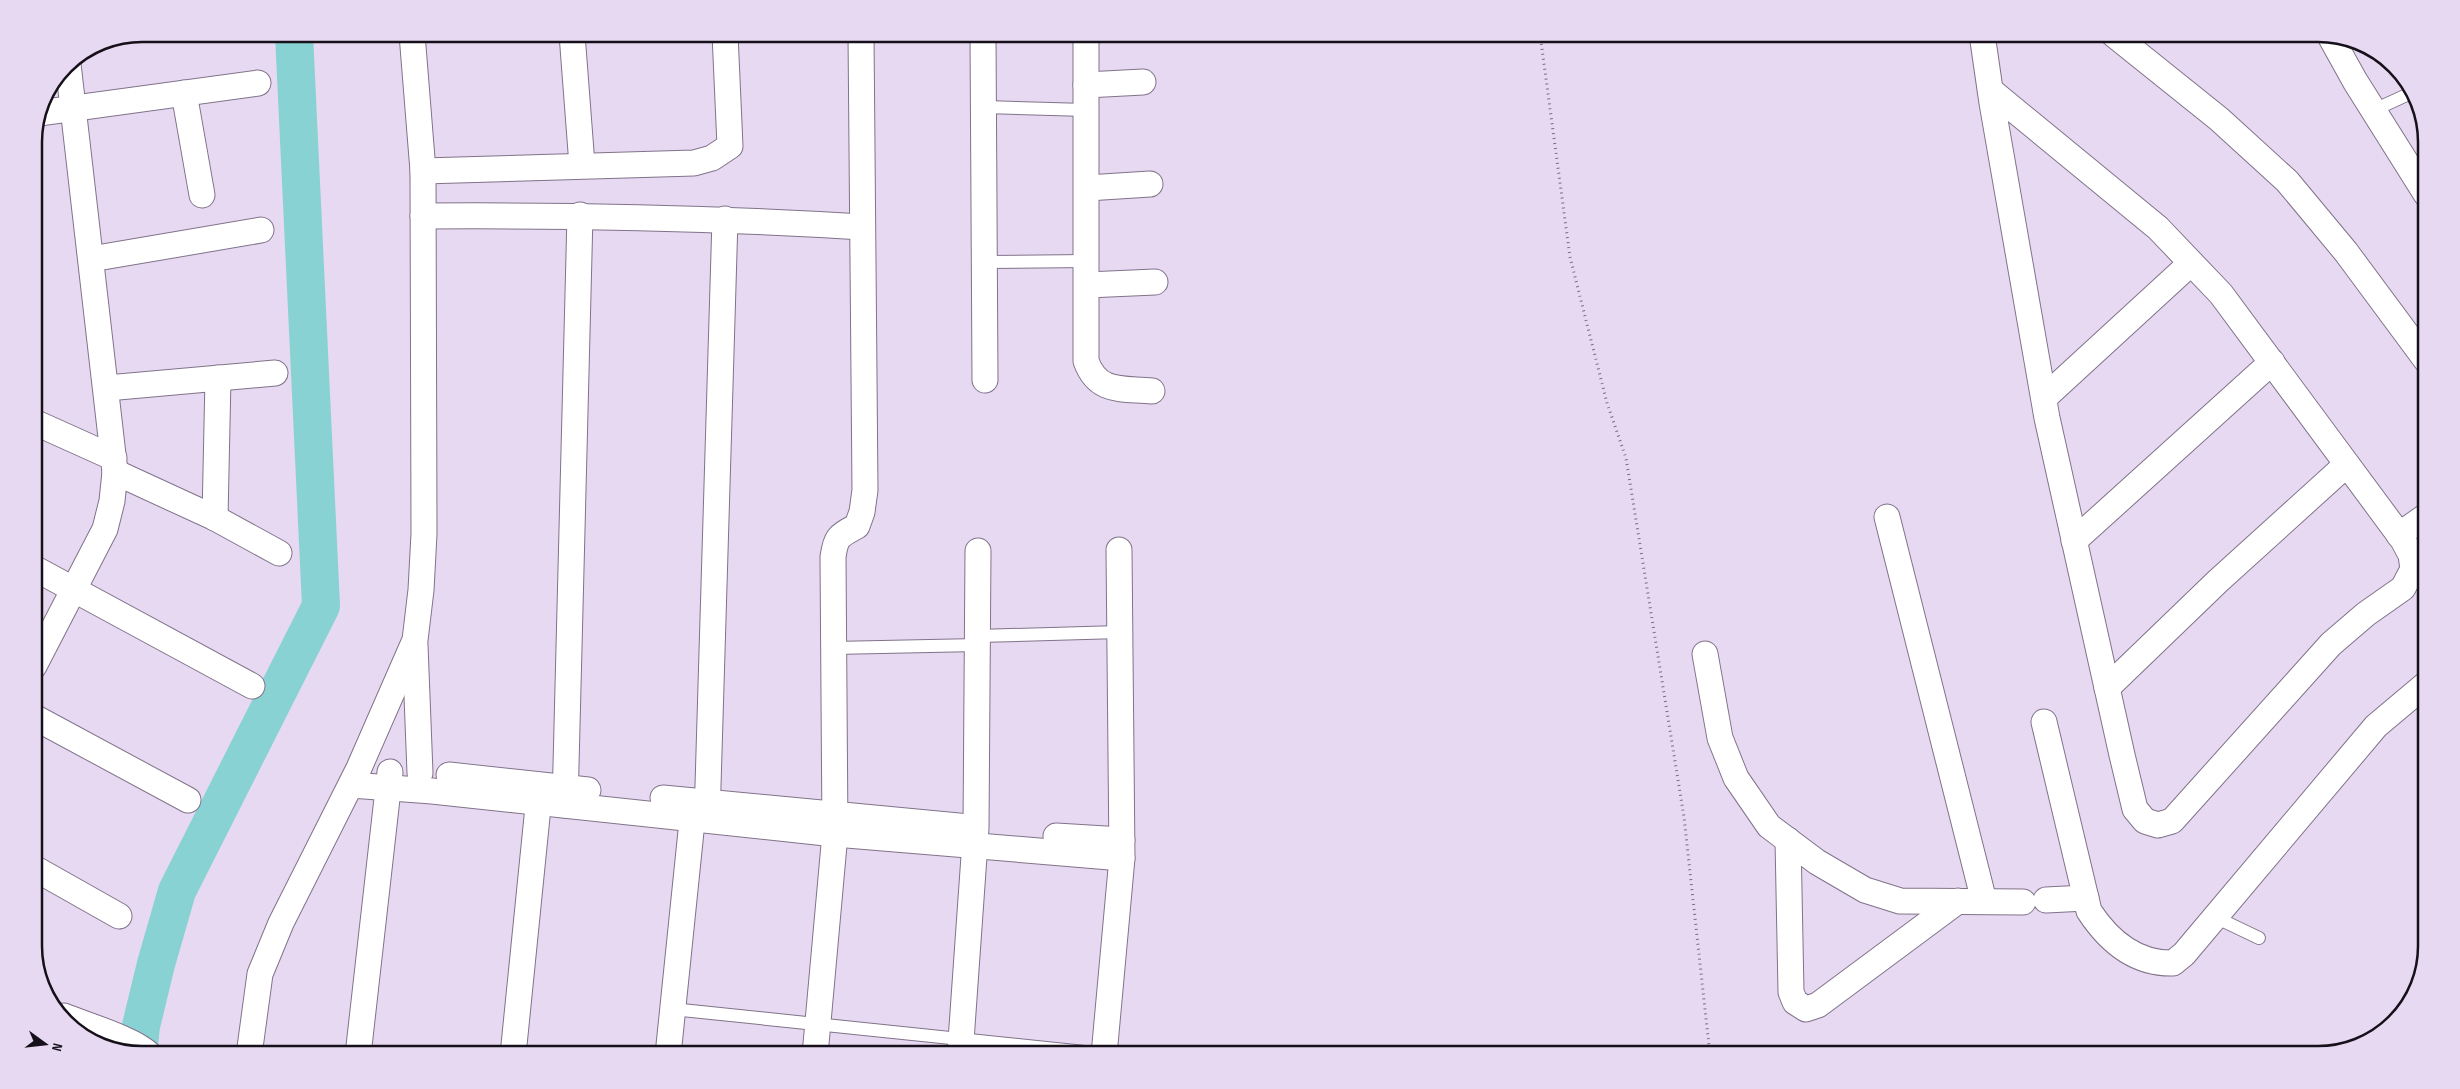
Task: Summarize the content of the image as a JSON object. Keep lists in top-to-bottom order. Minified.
{"north":"right"}
